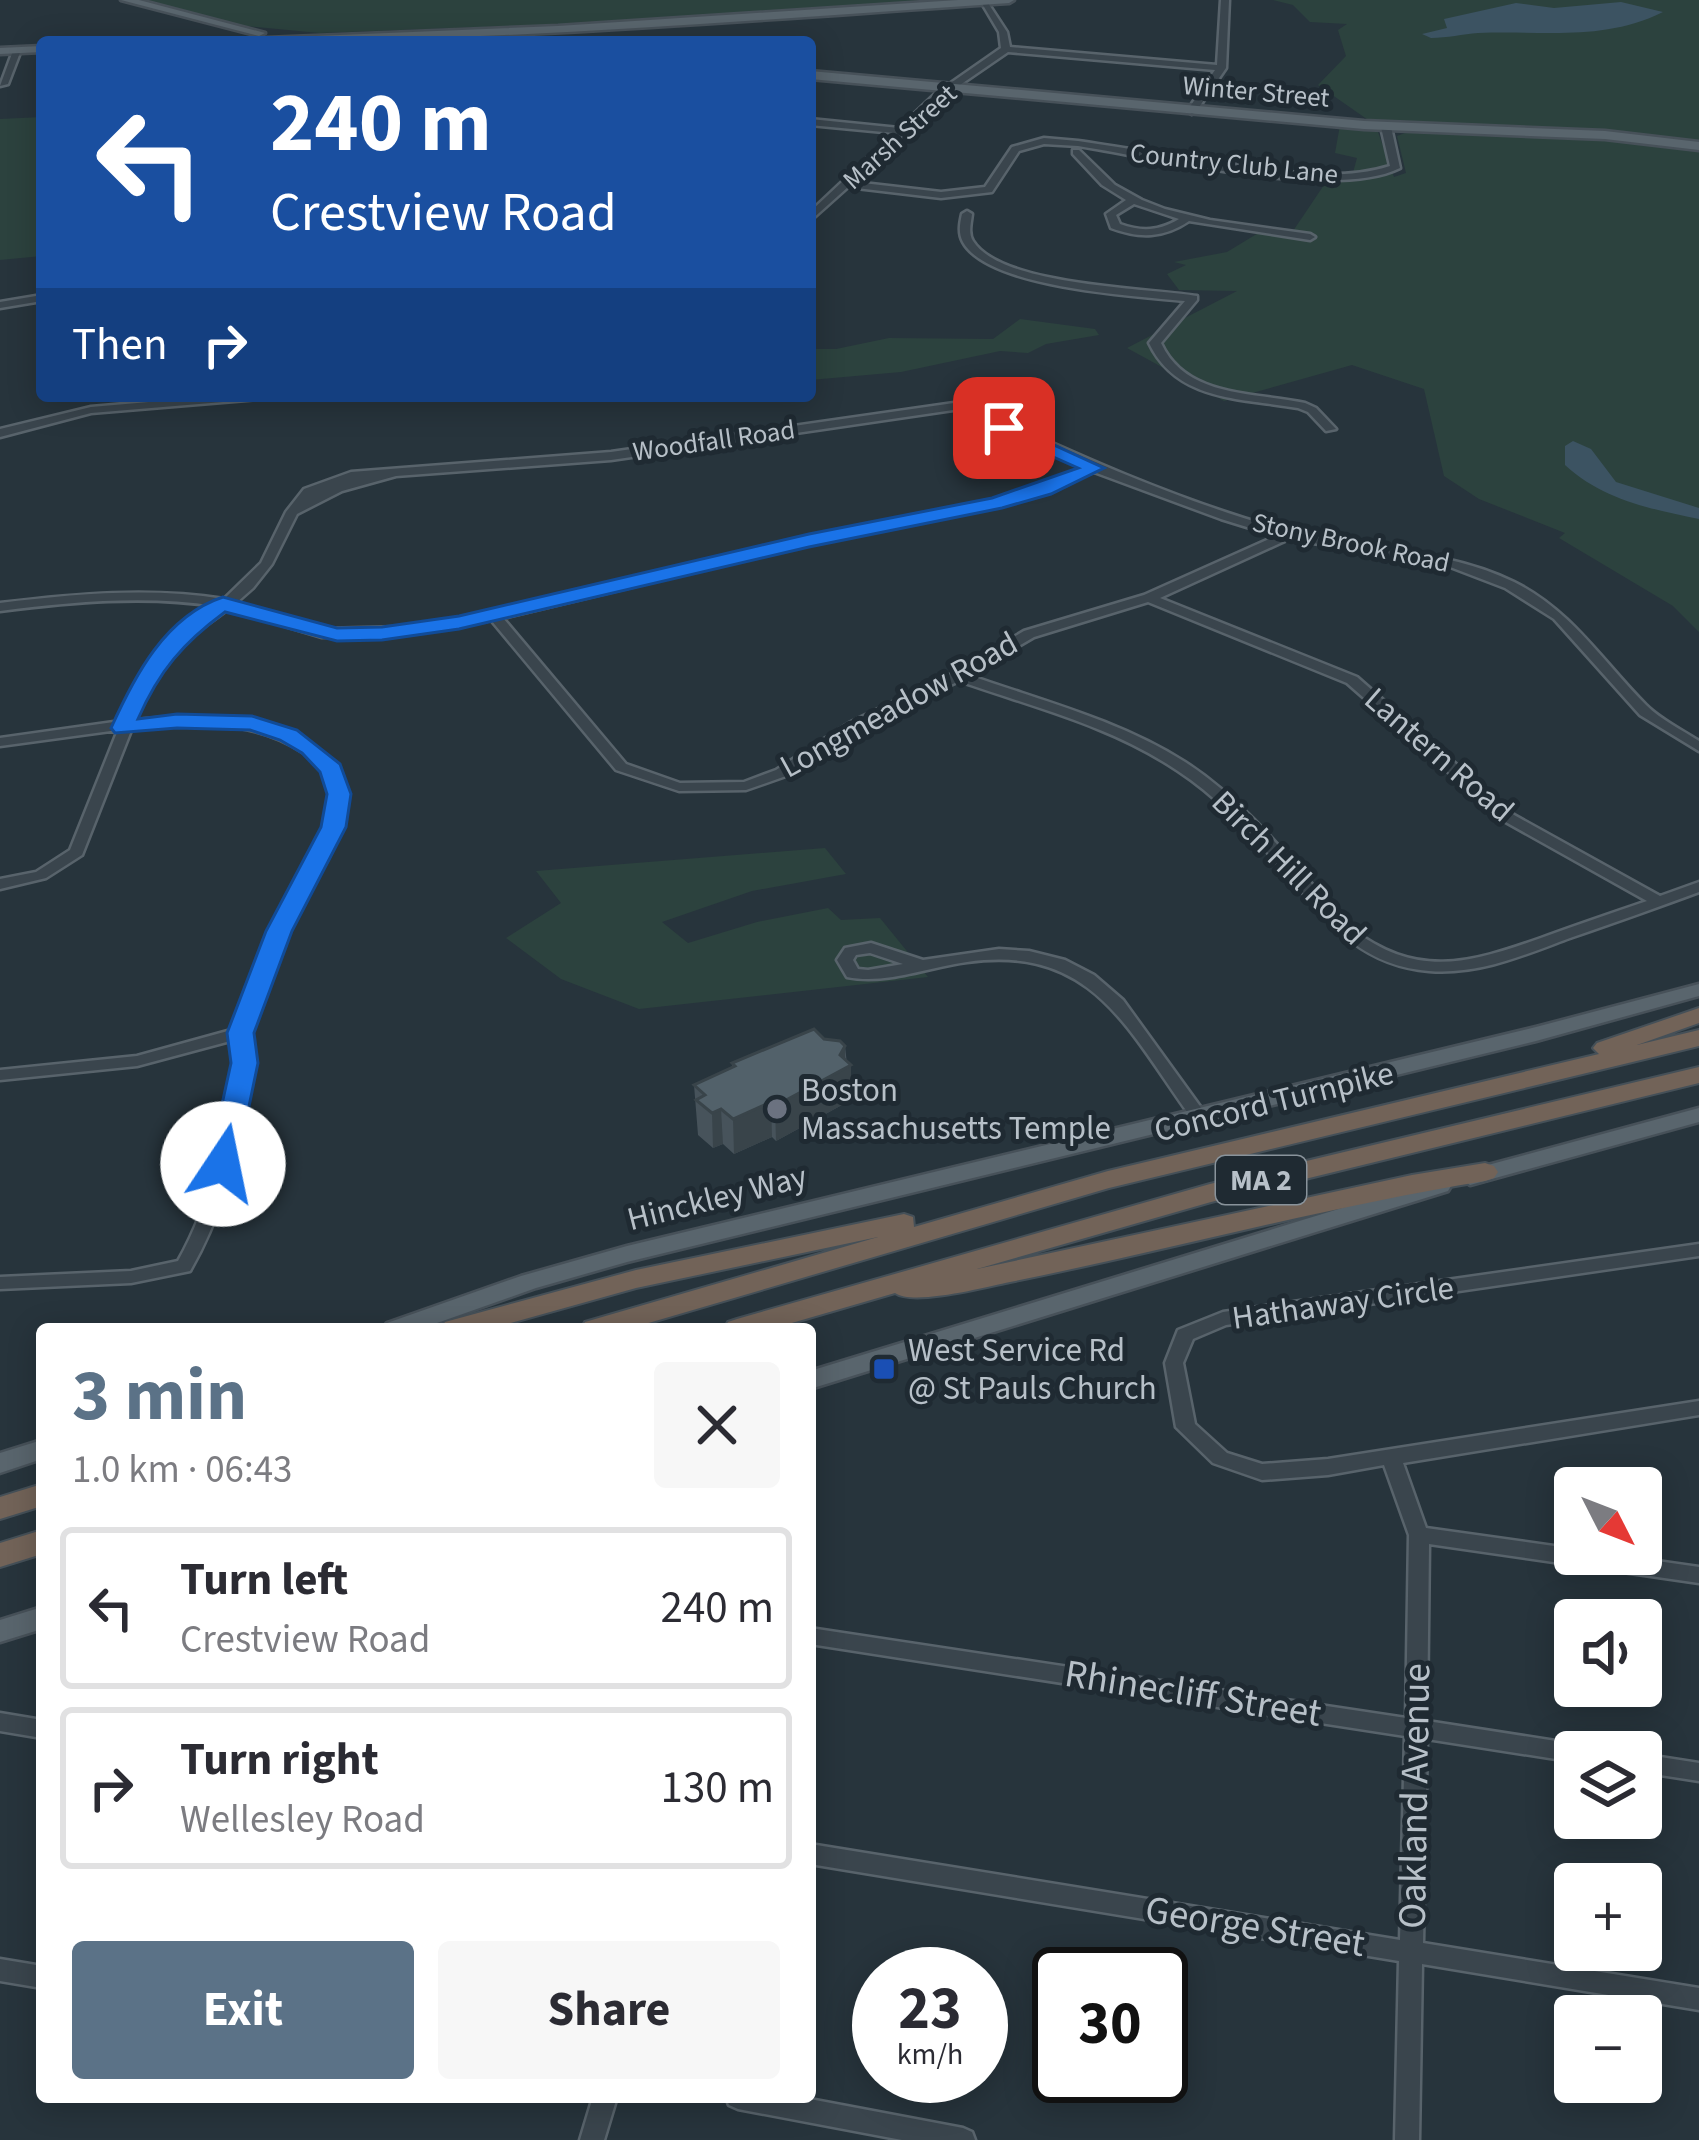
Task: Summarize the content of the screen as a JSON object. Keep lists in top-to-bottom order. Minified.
{"streets":{"highway":["Concord Turnpike","MA 2"],"main road":["Winter Street","Hinckley Way"],"street":["Marsh Street","Country Club Lane","Woodfall Road","Stony Brook Road","Longmeadow Road","Lantern Road","Birch Hill Road","Hathaway Circle","Rhinecliff Street","Oakland Avenue","George Street"]},"crossings":[["Winter Street","Marsh Street"],["Winter Street","Country Club Lane"],["Woodfall Road","Stony Brook Road"],["Stony Brook Road","Longmeadow Road"],["Longmeadow Road","Lantern Road"],["Longmeadow Road","Birch Hill Road"],["Lantern Road","Birch Hill Road"],["Concord Turnpike","Hinckley Way"],["Hathaway Circle","Oakland Avenue"],["Rhinecliff Street","Oakland Avenue"],["Oakland Avenue","George Street"]],"places":{"other":["Boston Massachusetts Temple"],"transit":["West Service Rd @ St Pauls Church"]},"north":"bottom right","page":{"turn":["240 m","Crestview Road"],"then":"Then","heading":["3 min","1.0 km · 06:43"],"map_buttons":["+","−"],"list":[{"name":"Turn left","note":"Crestview Road","value":"240 m"},{"name":"Turn right","note":"Wellesley Road","value":"130 m"}],"buttons":["Exit","Share"],"speed":"23 km/h","limit":"30"}}
